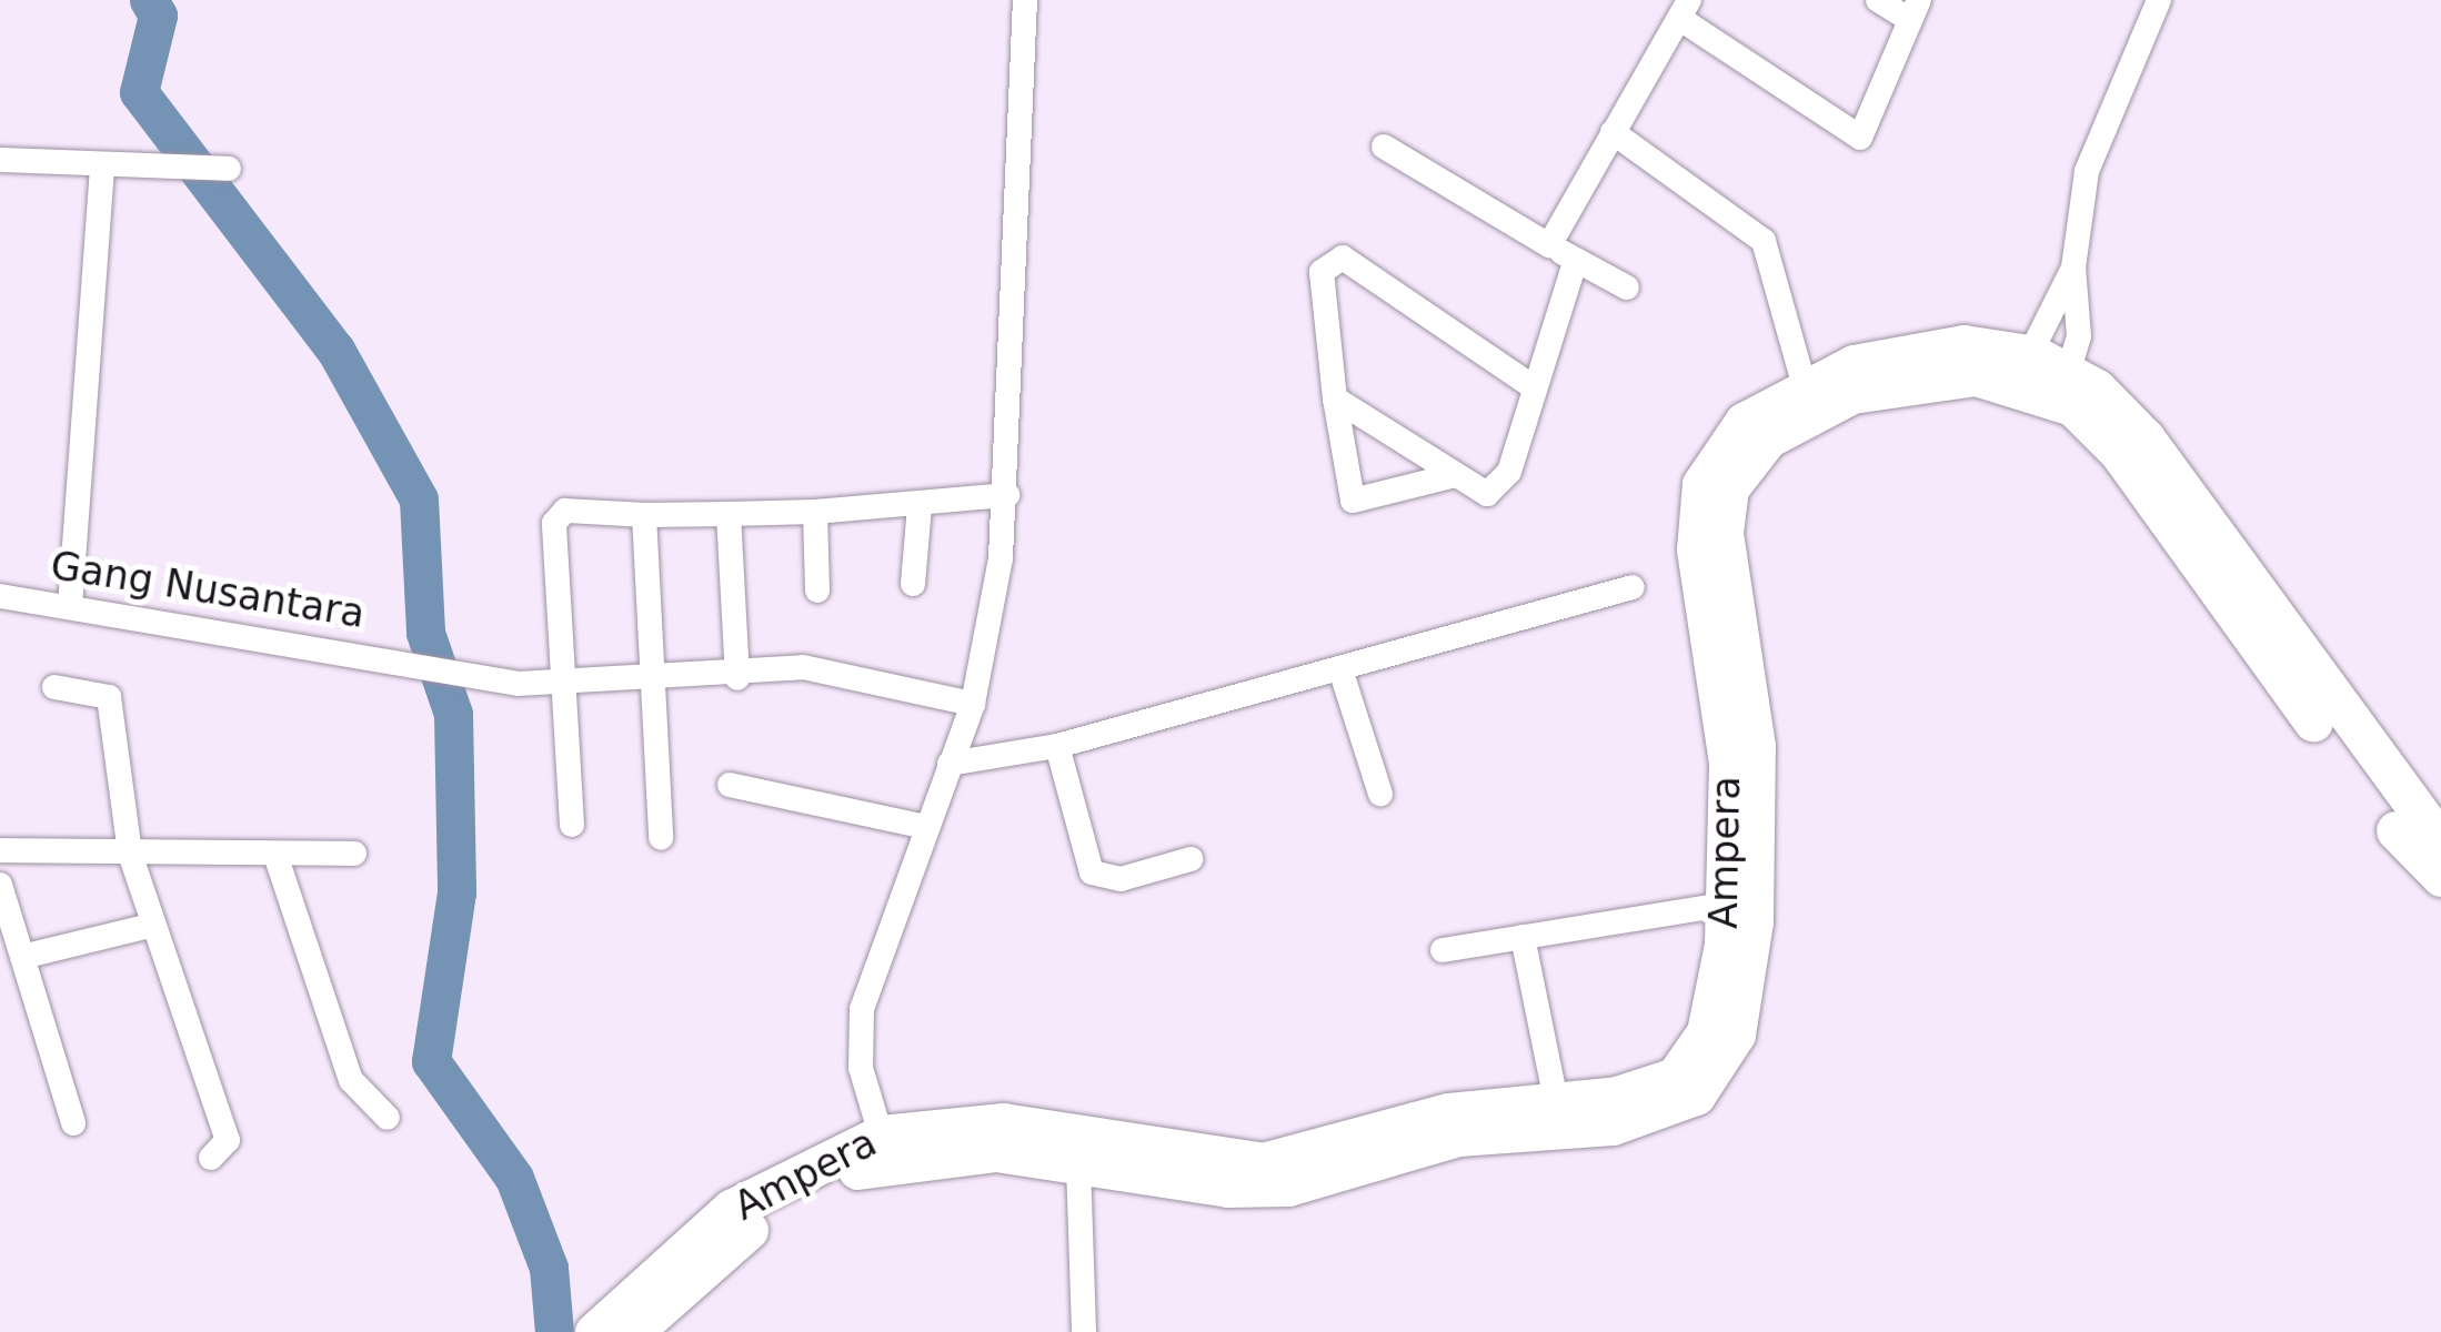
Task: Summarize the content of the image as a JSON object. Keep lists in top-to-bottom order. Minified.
{"streets":{"main road":["Ampera"],"street":["Gang Nusantara"]}}
